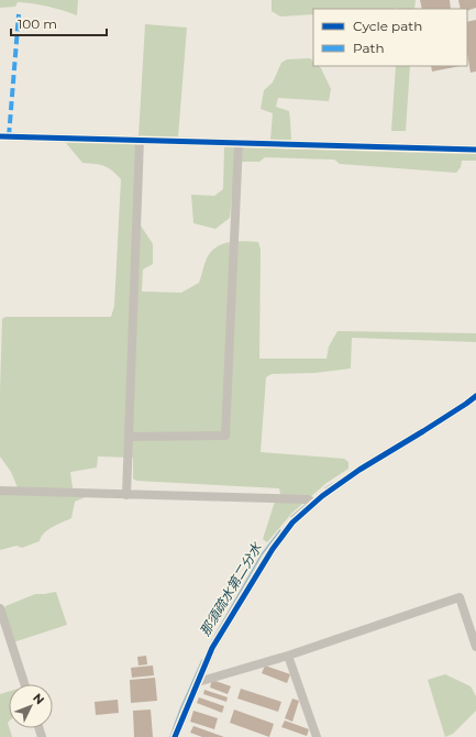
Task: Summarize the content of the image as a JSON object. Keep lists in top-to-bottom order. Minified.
{"water":["那須疏水第二分水"],"legend":["Cycle path","Path"],"scale_bar":"100 m","north":"top right"}
